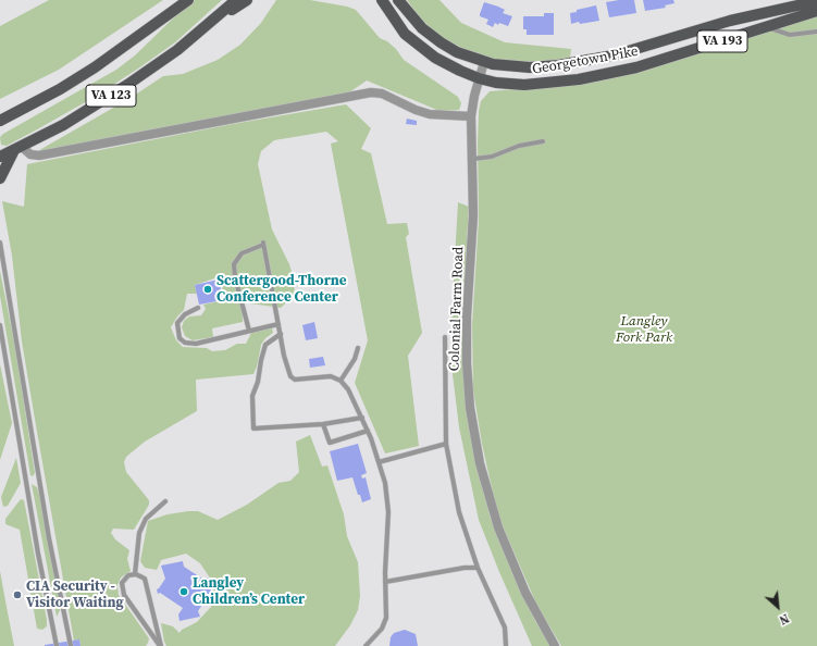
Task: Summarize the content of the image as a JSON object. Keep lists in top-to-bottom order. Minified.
{"streets":{"main road":["VA 193","Georgetown Pike","VA 123"],"street":["Colonial Farm Road"]},"crossings":[["Georgetown Pike","Colonial Farm Road"]],"parks":["Langley Fork Park"],"places":["Scattergood-Thorne Conference Center","Langley Children’s Center","CIA Security - Visitor Waiting"],"north":"bottom right"}
